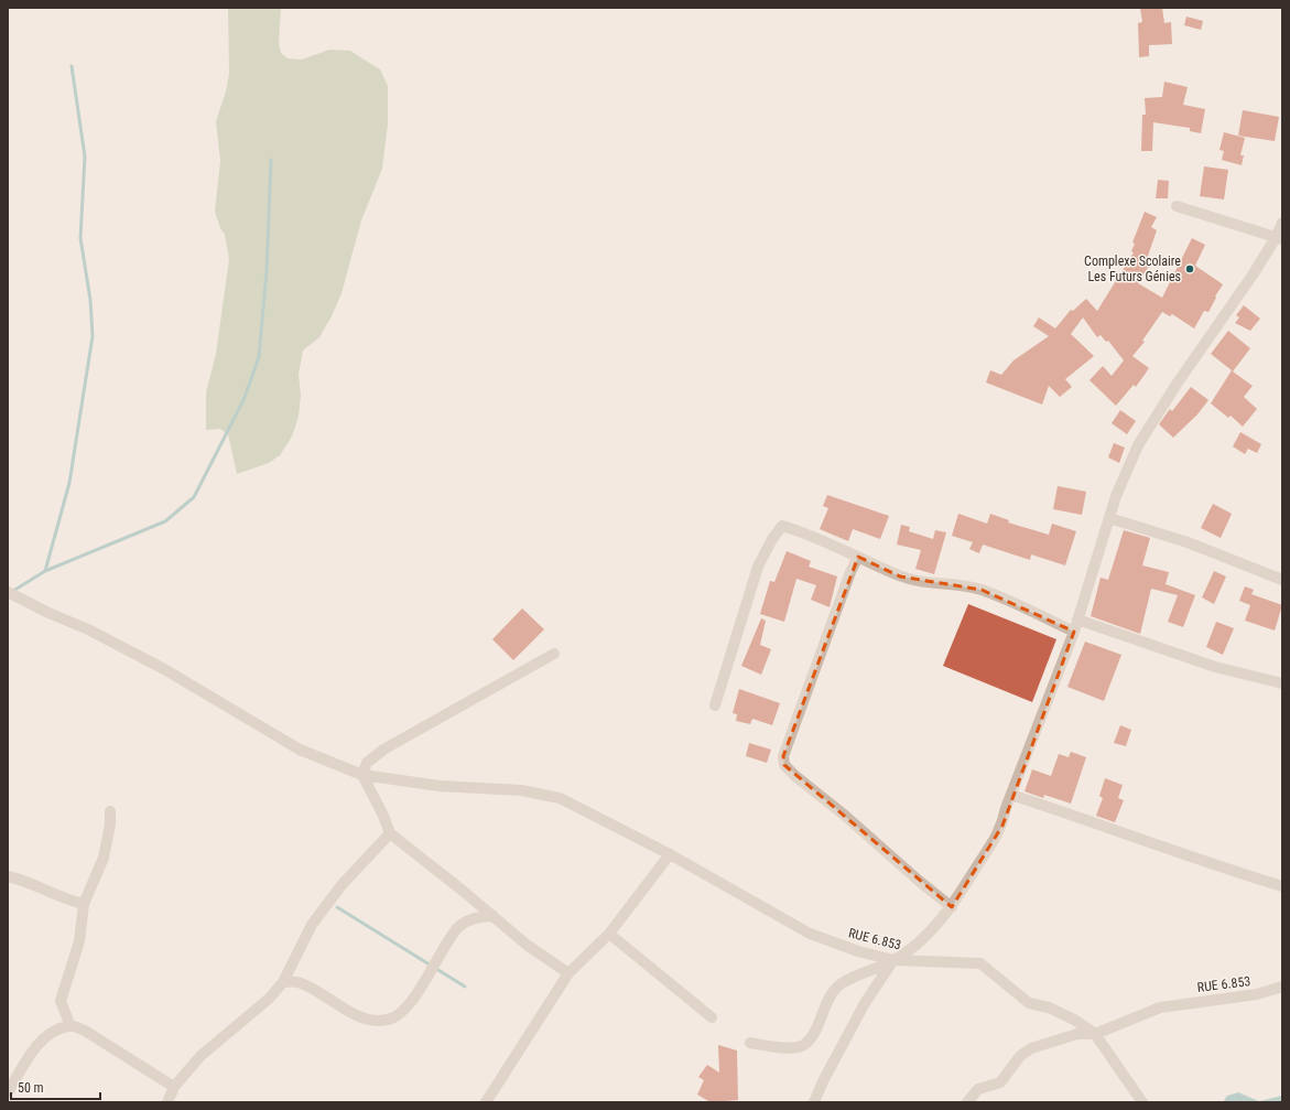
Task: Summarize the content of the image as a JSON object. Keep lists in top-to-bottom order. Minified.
{"streets":{"street":["RUE 6.853"]},"places":["Complexe Scolaire Les Futurs Génies"],"scale_bar":"50 m"}
